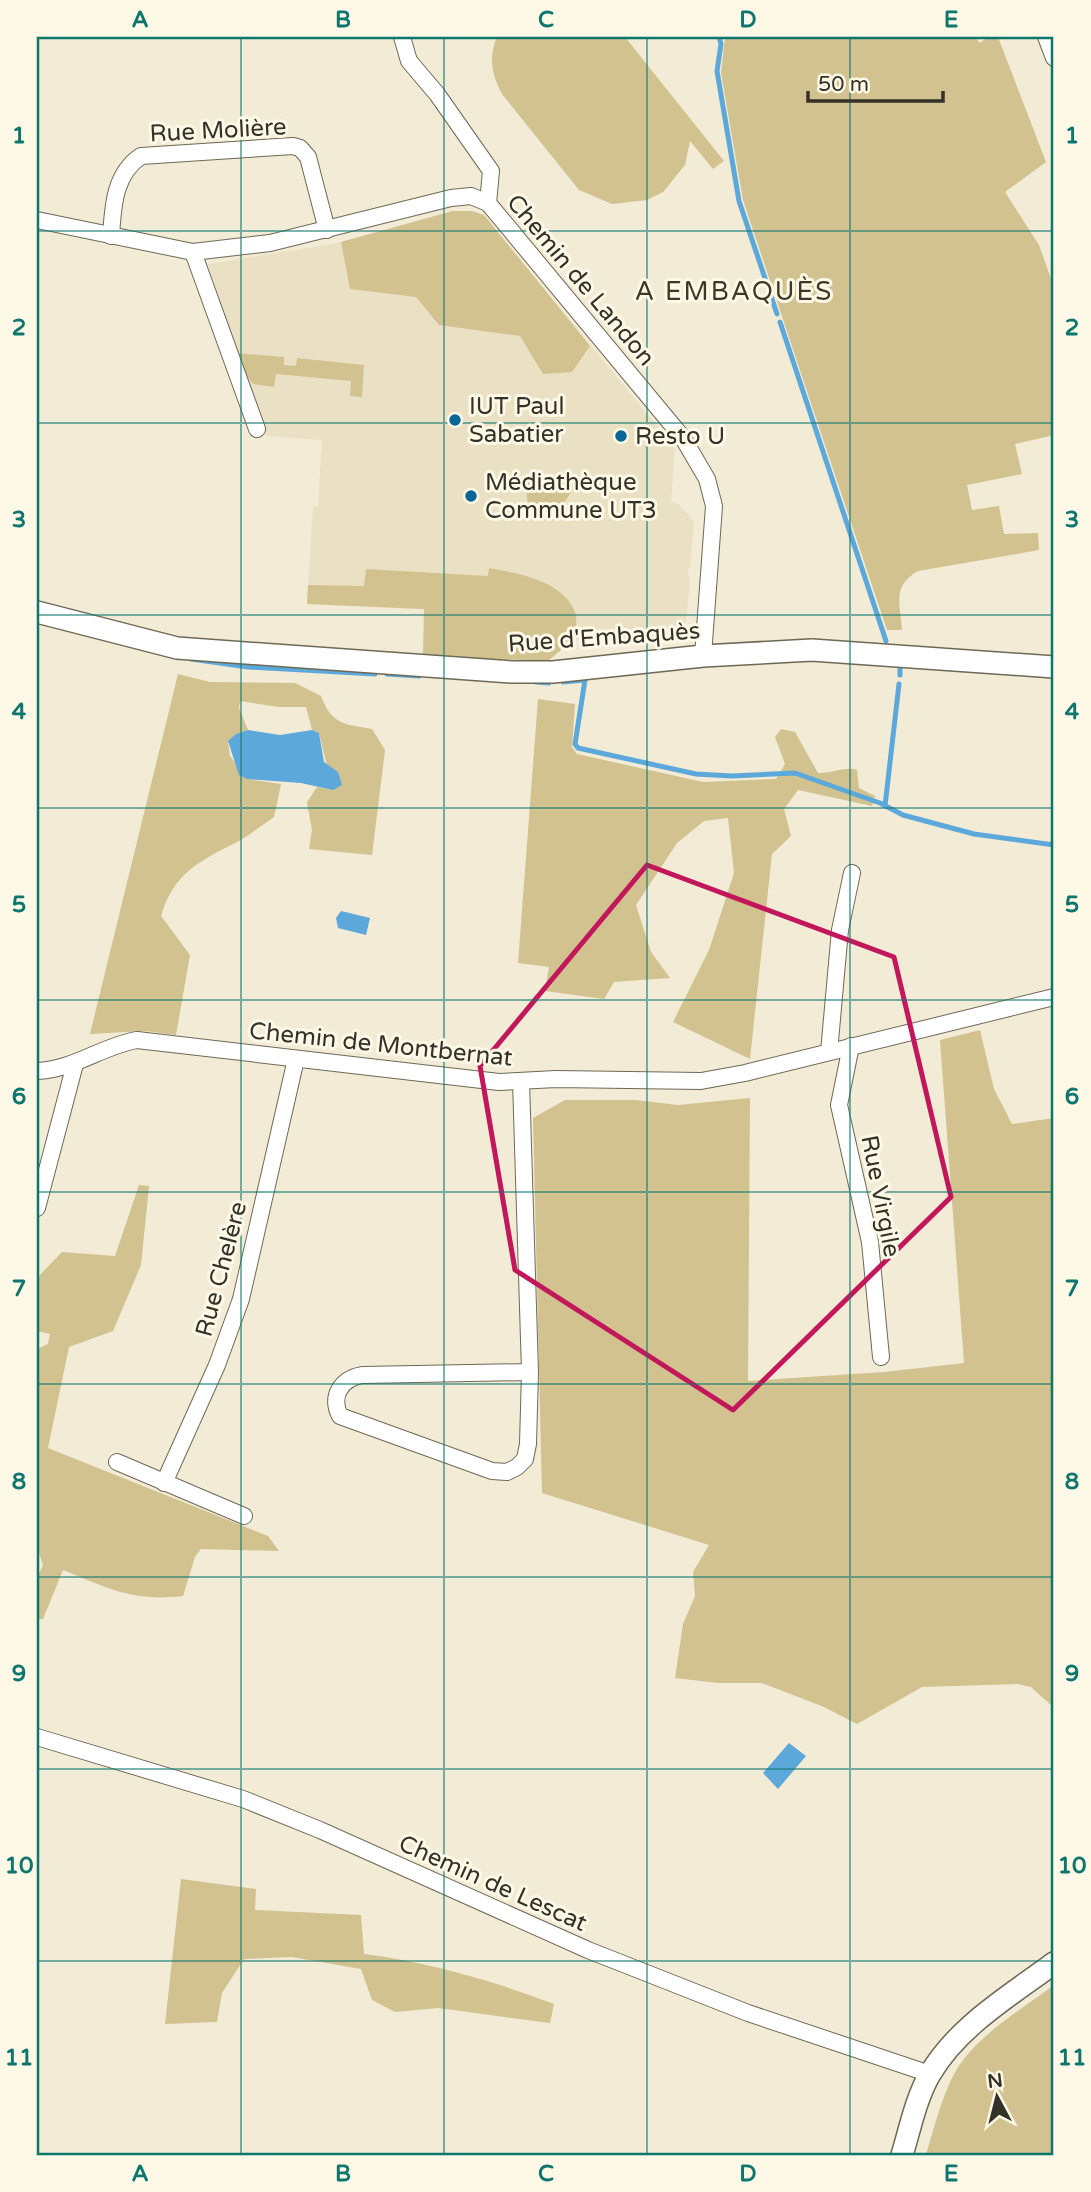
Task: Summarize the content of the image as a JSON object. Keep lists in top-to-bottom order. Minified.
{"streets":{"street":["Rue Molière","Chemin de Landon","Rue d'Embaquès","Chemin de Montbernat","Rue Virgile","Rue Chelère","Chemin de Lescat"]},"crossings":[["Rue Molière","Chemin de Landon"],["Chemin de Landon","Rue d'Embaquès"],["Chemin de Montbernat","Rue Virgile"],["Chemin de Montbernat","Rue Chelère"]],"districts":["A EMBAQUÈS"],"places":["IUT Paul Sabatier","Resto U","Médiathèque Commune UT3"],"scale_bar":"50 m","north":"top","grid":{"columns":["A","B","C","D","E"],"rows":["1","2","3","4","5","6","7","8","9","10","11"]}}
